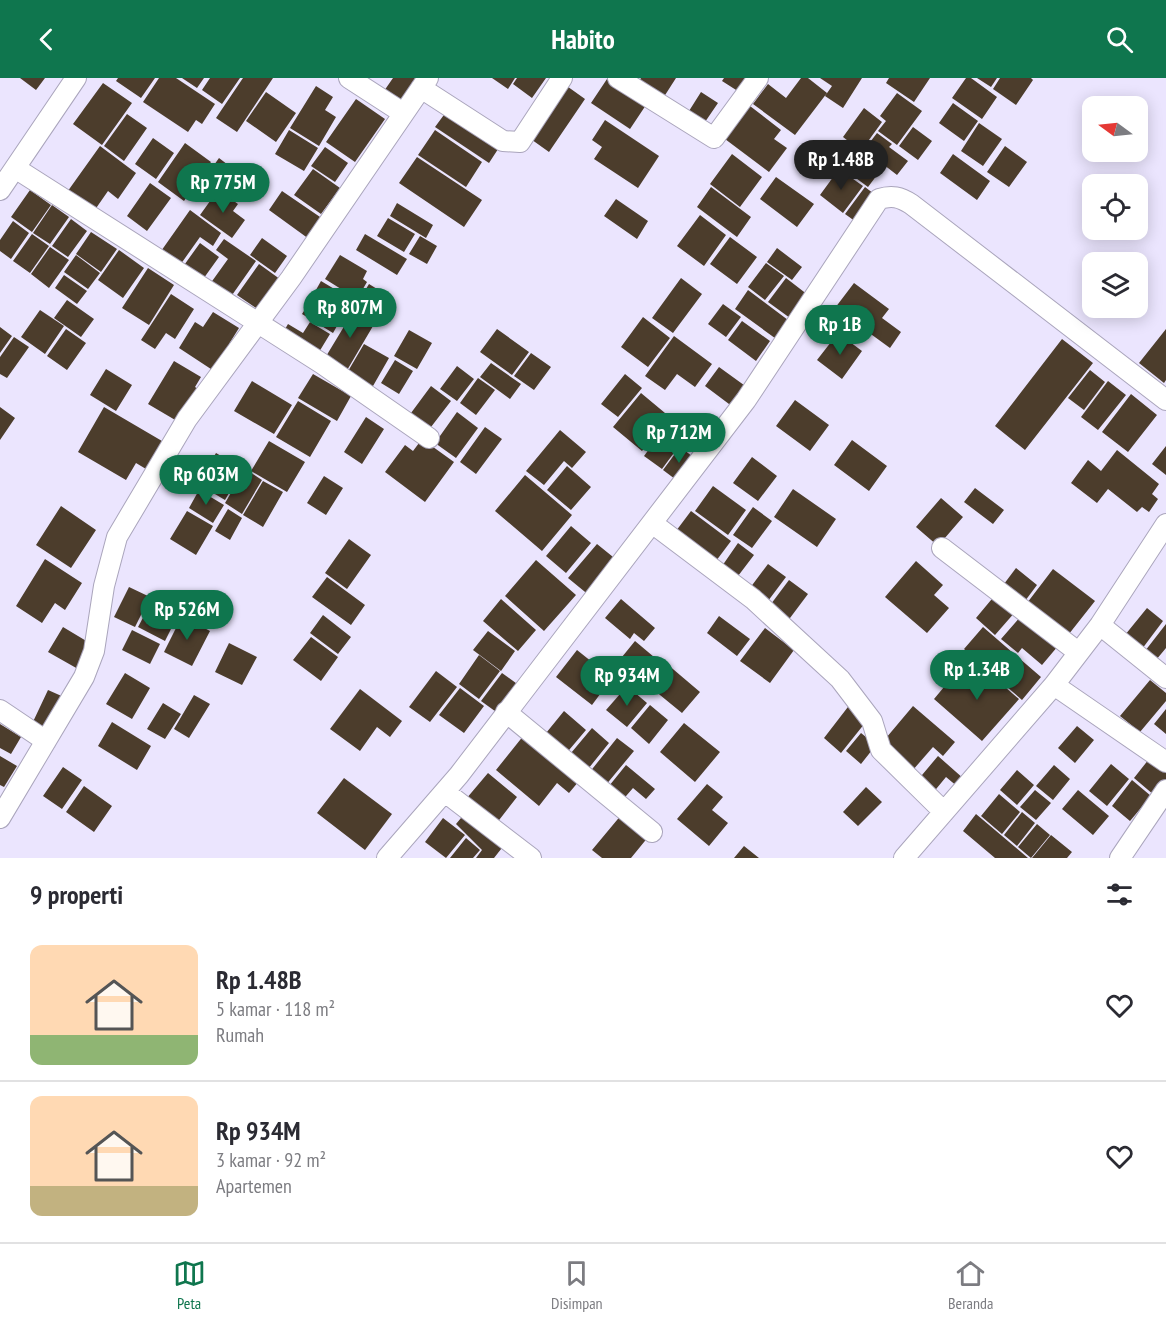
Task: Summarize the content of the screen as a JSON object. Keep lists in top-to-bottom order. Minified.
{"north":"left","page":{"header":"Habito","price":["Rp 1.48B","Rp 775M","Rp 807M","Rp 1B","Rp 712M","Rp 603M","Rp 526M","Rp 1.34B","Rp 934M"],"heading":"9 properti","list":[{"name":"Rp 1.48B","note":"5 kamar · 118 m² · Rumah"},{"name":"Rp 934M","note":"3 kamar · 92 m² · Apartemen"}],"tabs":["Peta","Disimpan","Beranda"]}}
